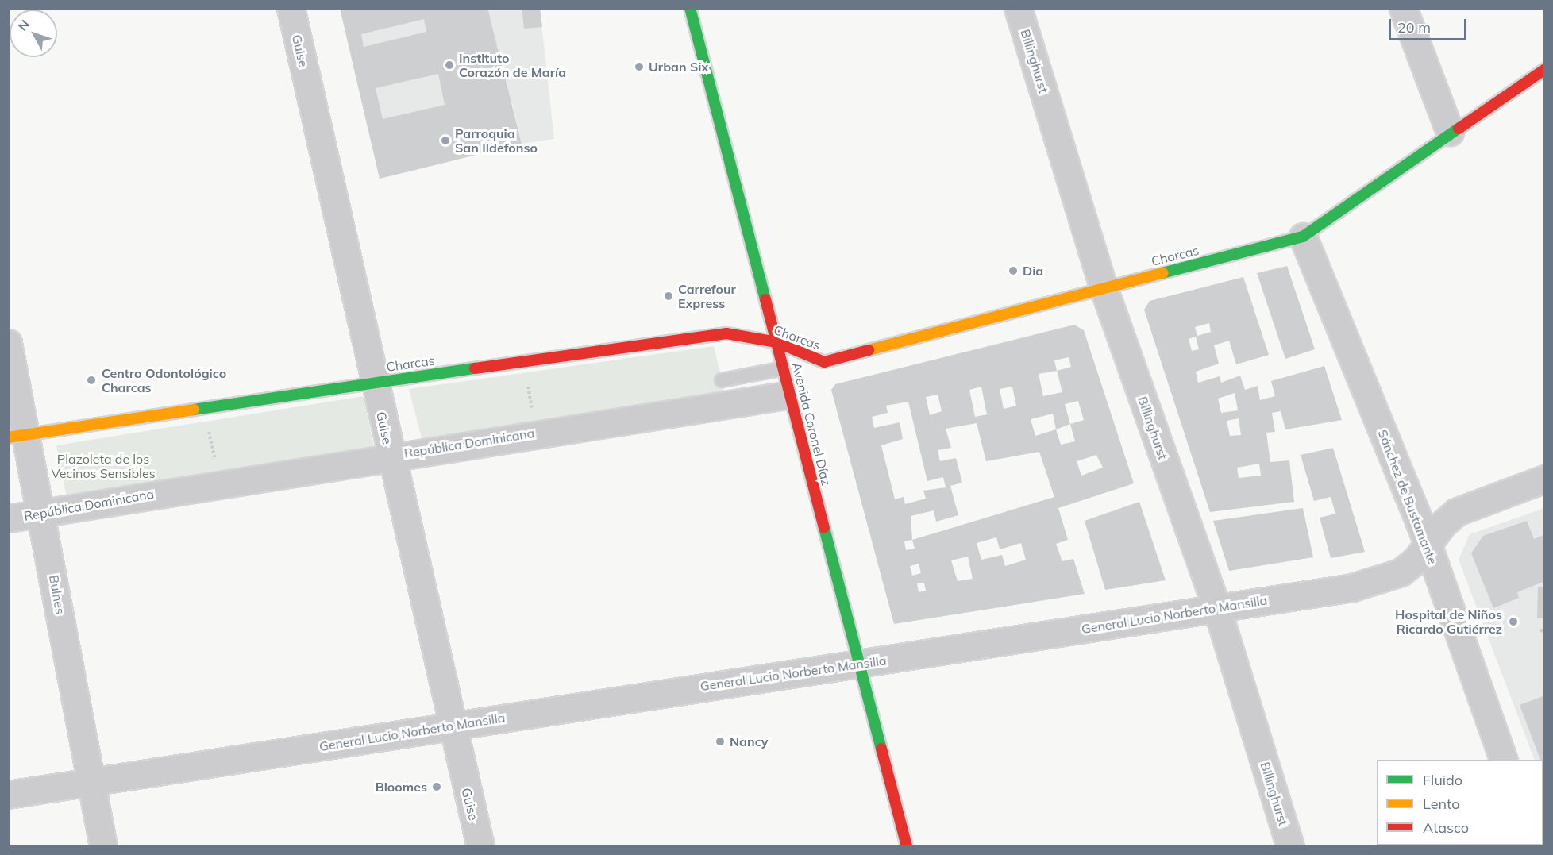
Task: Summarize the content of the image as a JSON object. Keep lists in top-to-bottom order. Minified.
{"streets":{"street":["Guise","Billinghurst","Charcas","Avenida Coronel Díaz","República Dominicana","Sánchez de Bustamante","Bulnes","General Lucio Norberto Mansilla"]},"crossings":[["Guise","Charcas"],["Guise","República Dominicana"],["Guise","General Lucio Norberto Mansilla"],["Billinghurst","Charcas"],["Billinghurst","General Lucio Norberto Mansilla"],["Charcas","Avenida Coronel Díaz"],["Charcas","Sánchez de Bustamante"],["Charcas","Bulnes"],["Avenida Coronel Díaz","República Dominicana"],["Avenida Coronel Díaz","General Lucio Norberto Mansilla"],["República Dominicana","Bulnes"],["Sánchez de Bustamante","General Lucio Norberto Mansilla"],["Bulnes","General Lucio Norberto Mansilla"]],"parks":["Plazoleta de los Vecinos Sensibles"],"places":["Instituto Corazón de María","Urban Six","Parroquia San Ildefonso","Dia","Carrefour Express","Centro Odontológico Charcas","Hospital de Niños Ricardo Gutiérrez","Nancy","Bloomes"],"legend":["Fluido","Lento","Atasco"],"scale_bar":"20 m","north":"top left"}
